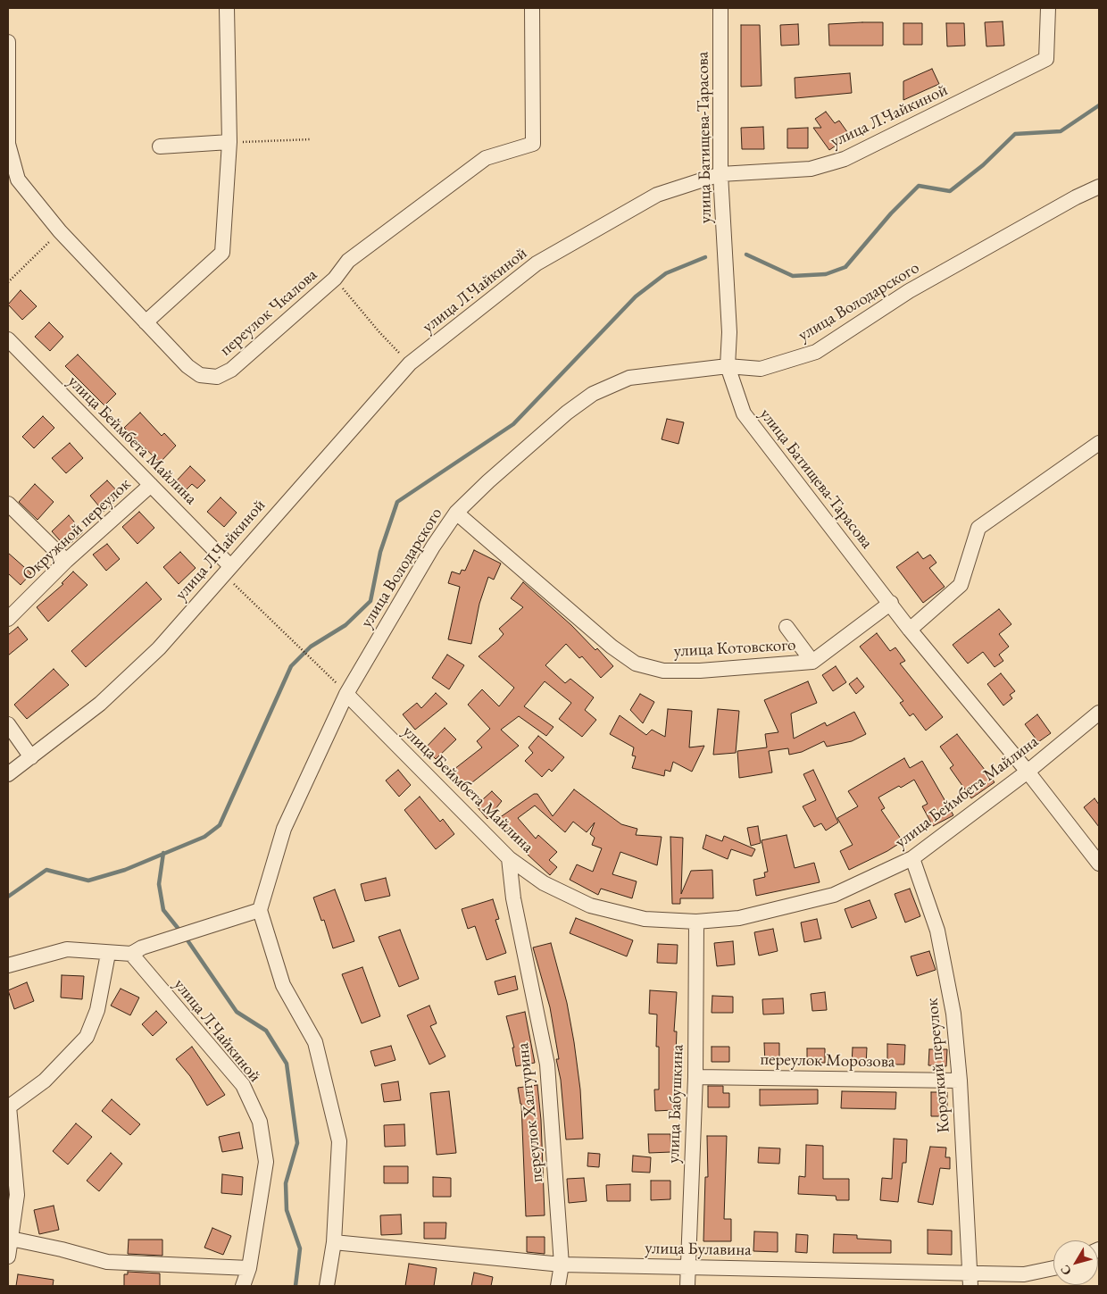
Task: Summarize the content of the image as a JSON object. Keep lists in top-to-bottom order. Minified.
{"streets":{"street":["улица Л.Чайкиной","улица Батищева-Тарасова","улица Володарского","переулок Чкалова","улица Беймбета Майлина","Окружной переулок","улица Котовского","переулок Морозова","Короткий переулок","улица Бабушкина","переулок Халтурина","улица Булавина"]},"crossings":[["улица Л.Чайкиной","улица Батищева-Тарасова"],["улица Л.Чайкиной","улица Беймбета Майлина"],["улица Батищева-Тарасова","улица Володарского"],["улица Батищева-Тарасова","улица Беймбета Майлина"],["улица Батищева-Тарасова","улица Котовского"],["улица Володарского","улица Беймбета Майлина"],["улица Володарского","улица Котовского"],["улица Беймбета Майлина","Окружной переулок"],["улица Беймбета Майлина","Короткий переулок"],["улица Беймбета Майлина","улица Бабушкина"],["улица Беймбета Майлина","переулок Халтурина"],["переулок Морозова","Короткий переулок"],["переулок Морозова","улица Бабушкина"],["Короткий переулок","улица Булавина"],["улица Бабушкина","улица Булавина"],["переулок Халтурина","улица Булавина"]],"north":"bottom left"}
